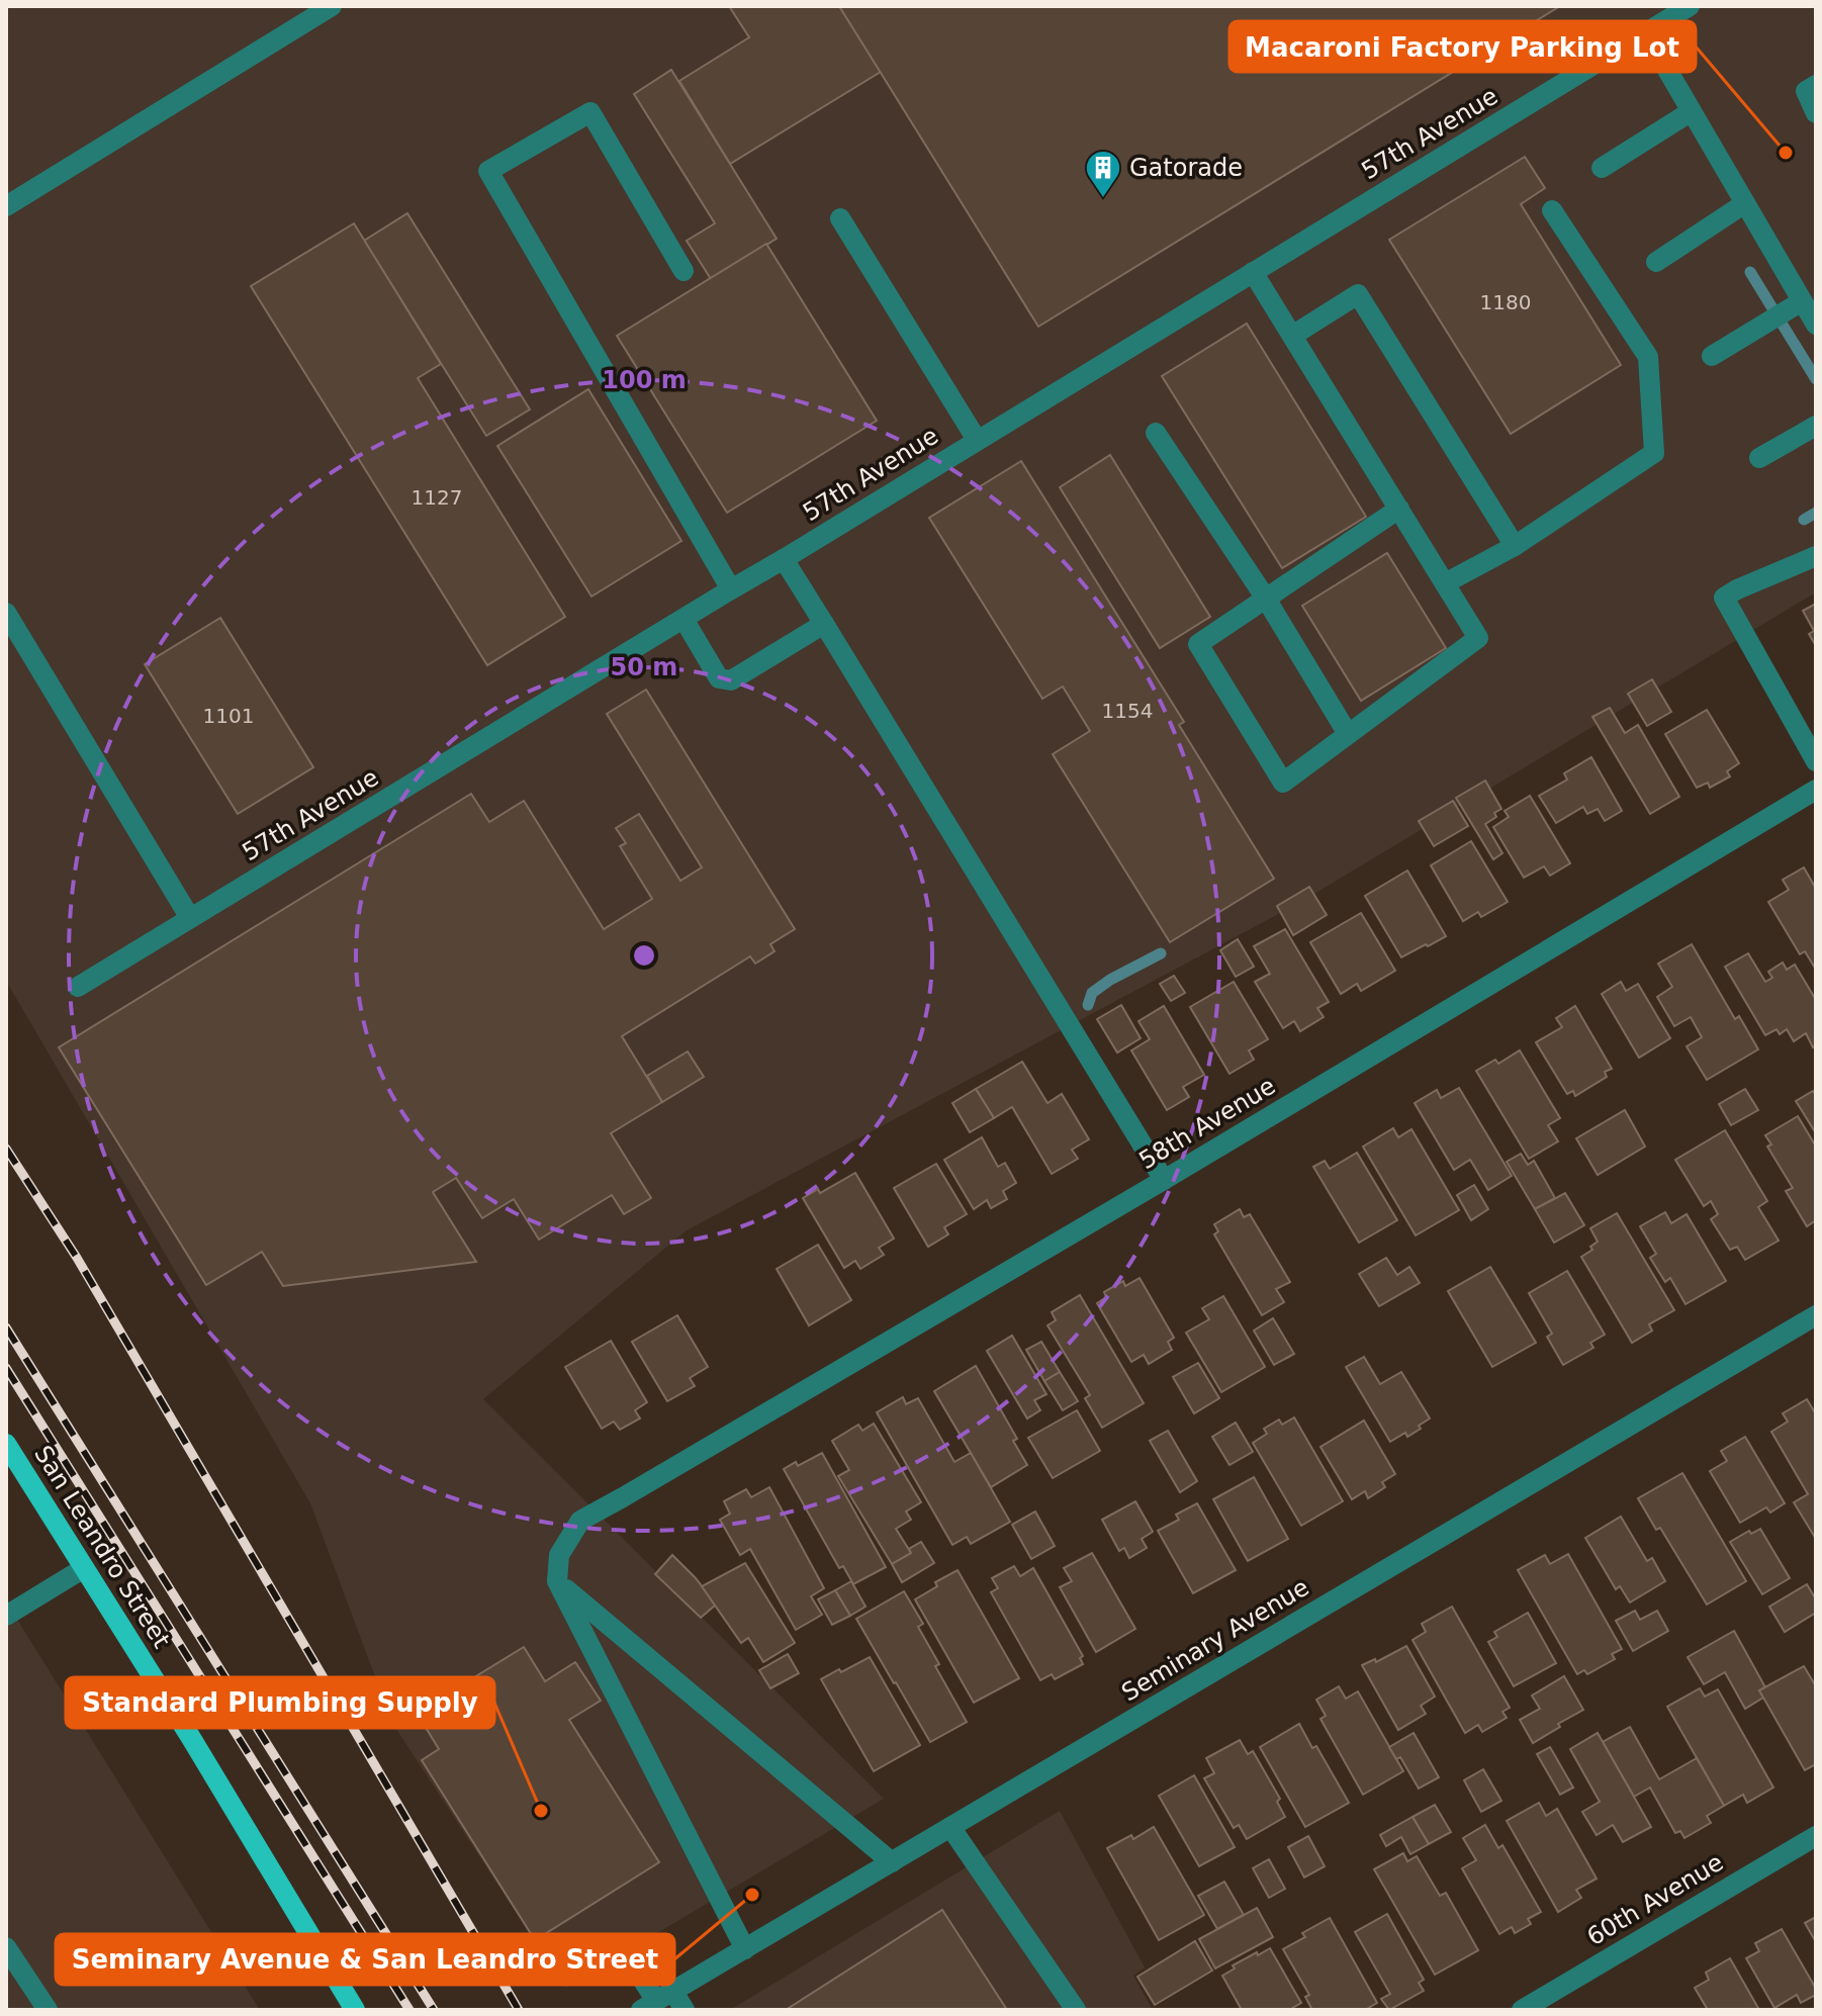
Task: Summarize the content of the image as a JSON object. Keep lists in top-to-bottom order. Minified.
{"streets":{"main road":["San Leandro Street"],"street":["57th Avenue","58th Avenue","Seminary Avenue","60th Avenue"]},"places":{"other":["Macaroni Factory Parking Lot","Standard Plumbing Supply","Seminary Avenue & San Leandro Street"],"building":["Gatorade"]},"house_numbers":["1180","1127","1154","1101"],"rings":["100 m","50 m"]}
